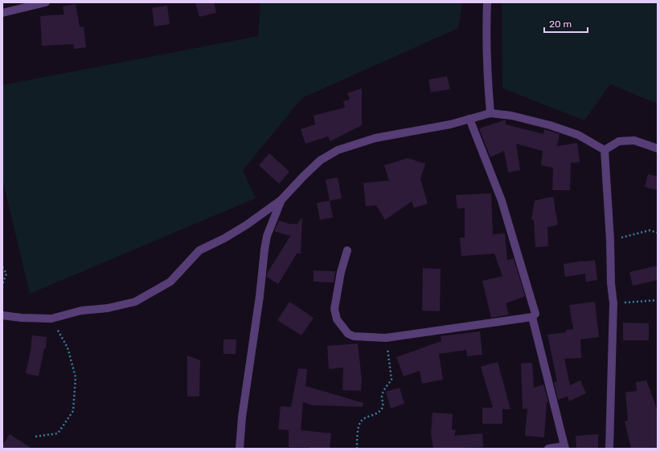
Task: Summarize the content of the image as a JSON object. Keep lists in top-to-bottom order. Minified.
{"scale_bar":"20 m"}
